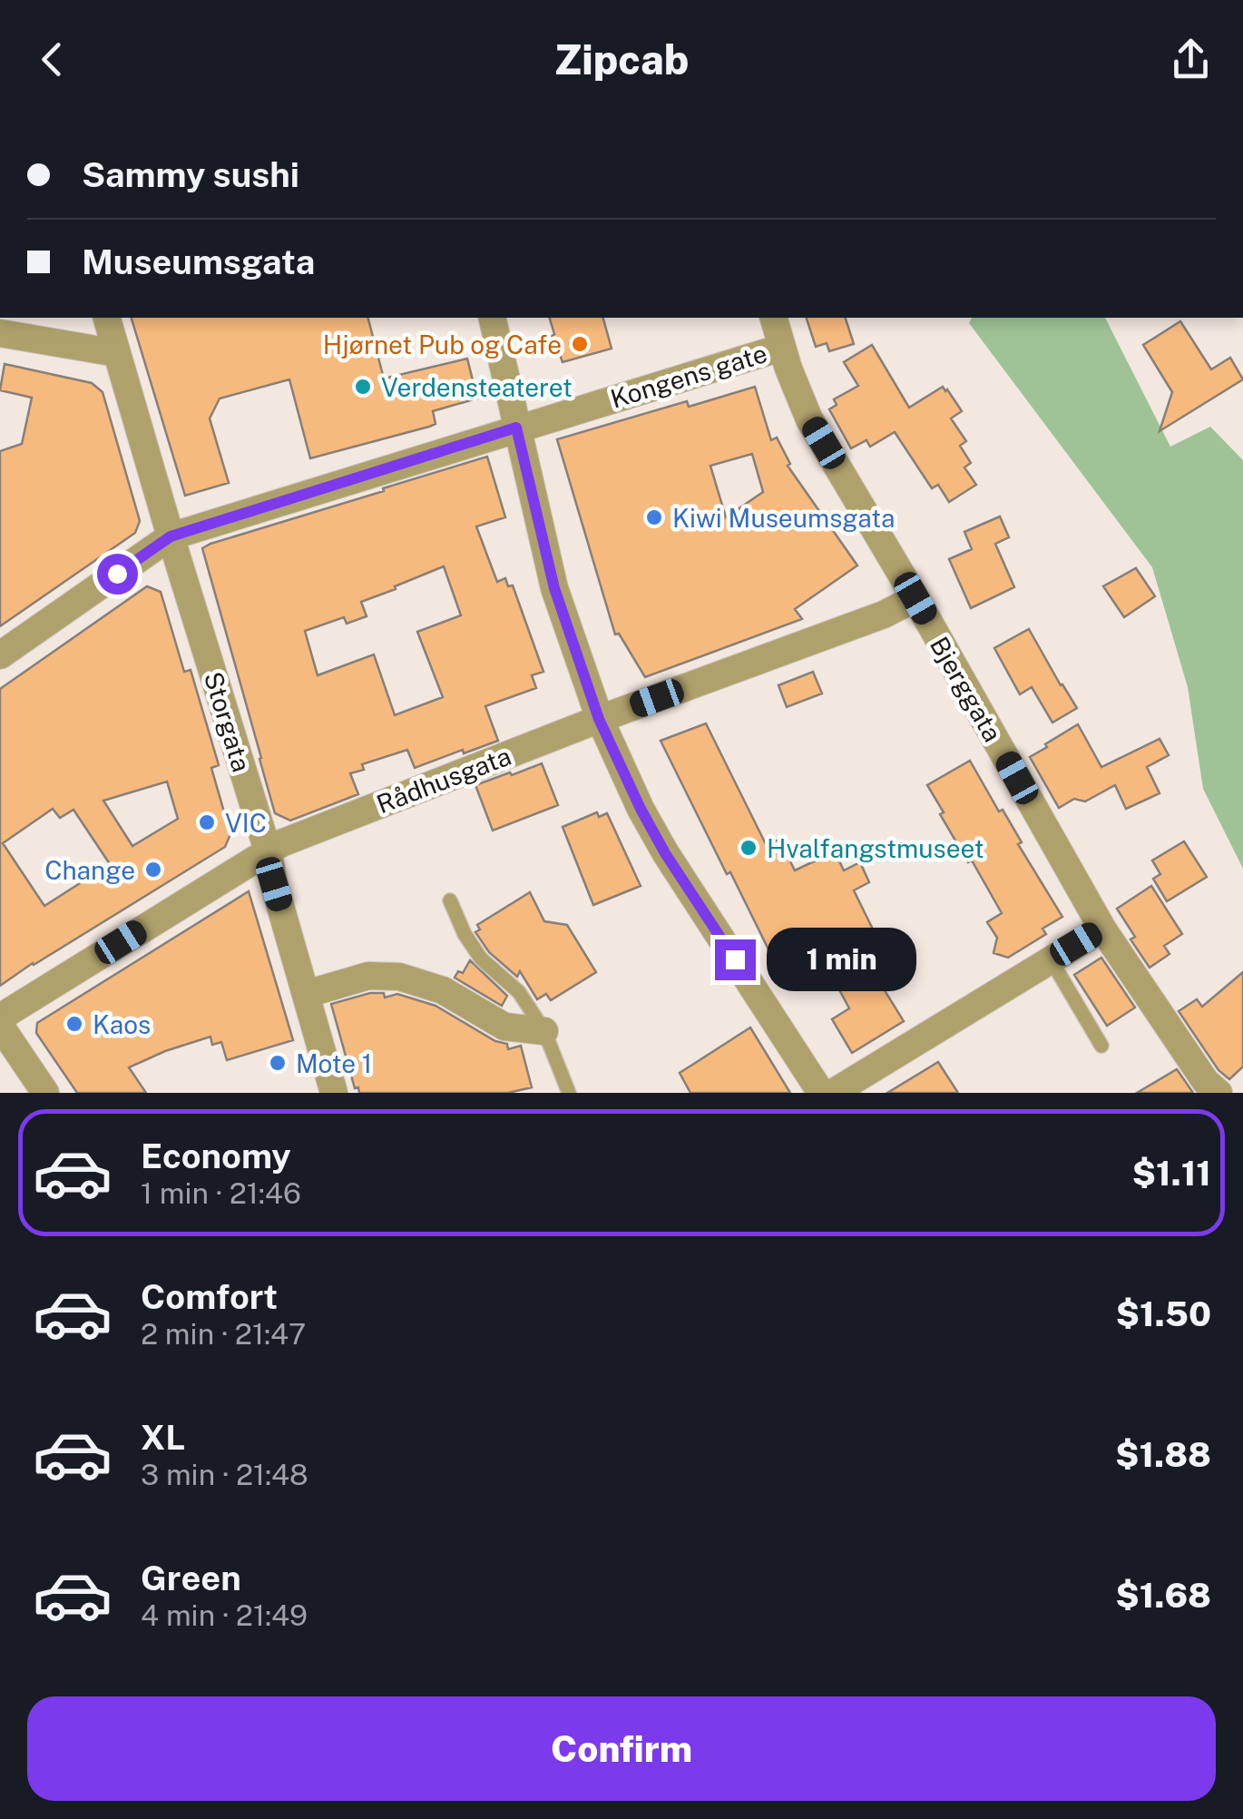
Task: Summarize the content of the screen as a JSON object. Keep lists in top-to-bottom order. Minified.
{"streets":{"street":["Kongens gate","Bjerggata","Storgata","Rådhusgata"]},"crossings":[["Kongens gate","Bjerggata"],["Kongens gate","Storgata"],["Bjerggata","Rådhusgata"],["Storgata","Rådhusgata"]],"places":["Hjørnet Pub og Cafe","Verdensteateret","Kiwi Museumsgata","VIC","Hvalfangstmuseet","Change","Kaos","Mote 1"],"page":{"header":"Zipcab","banner":["Sammy sushi","Museumsgata"],"bubble":"1 min","list":[{"name":"Economy","note":"1 min · 21:46","value":"$1.11"},{"name":"Comfort","note":"2 min · 21:47","value":"$1.50"},{"name":"XL","note":"3 min · 21:48","value":"$1.88"},{"name":"Green","note":"4 min · 21:49","value":"$1.68"}],"buttons":"Confirm"}}
